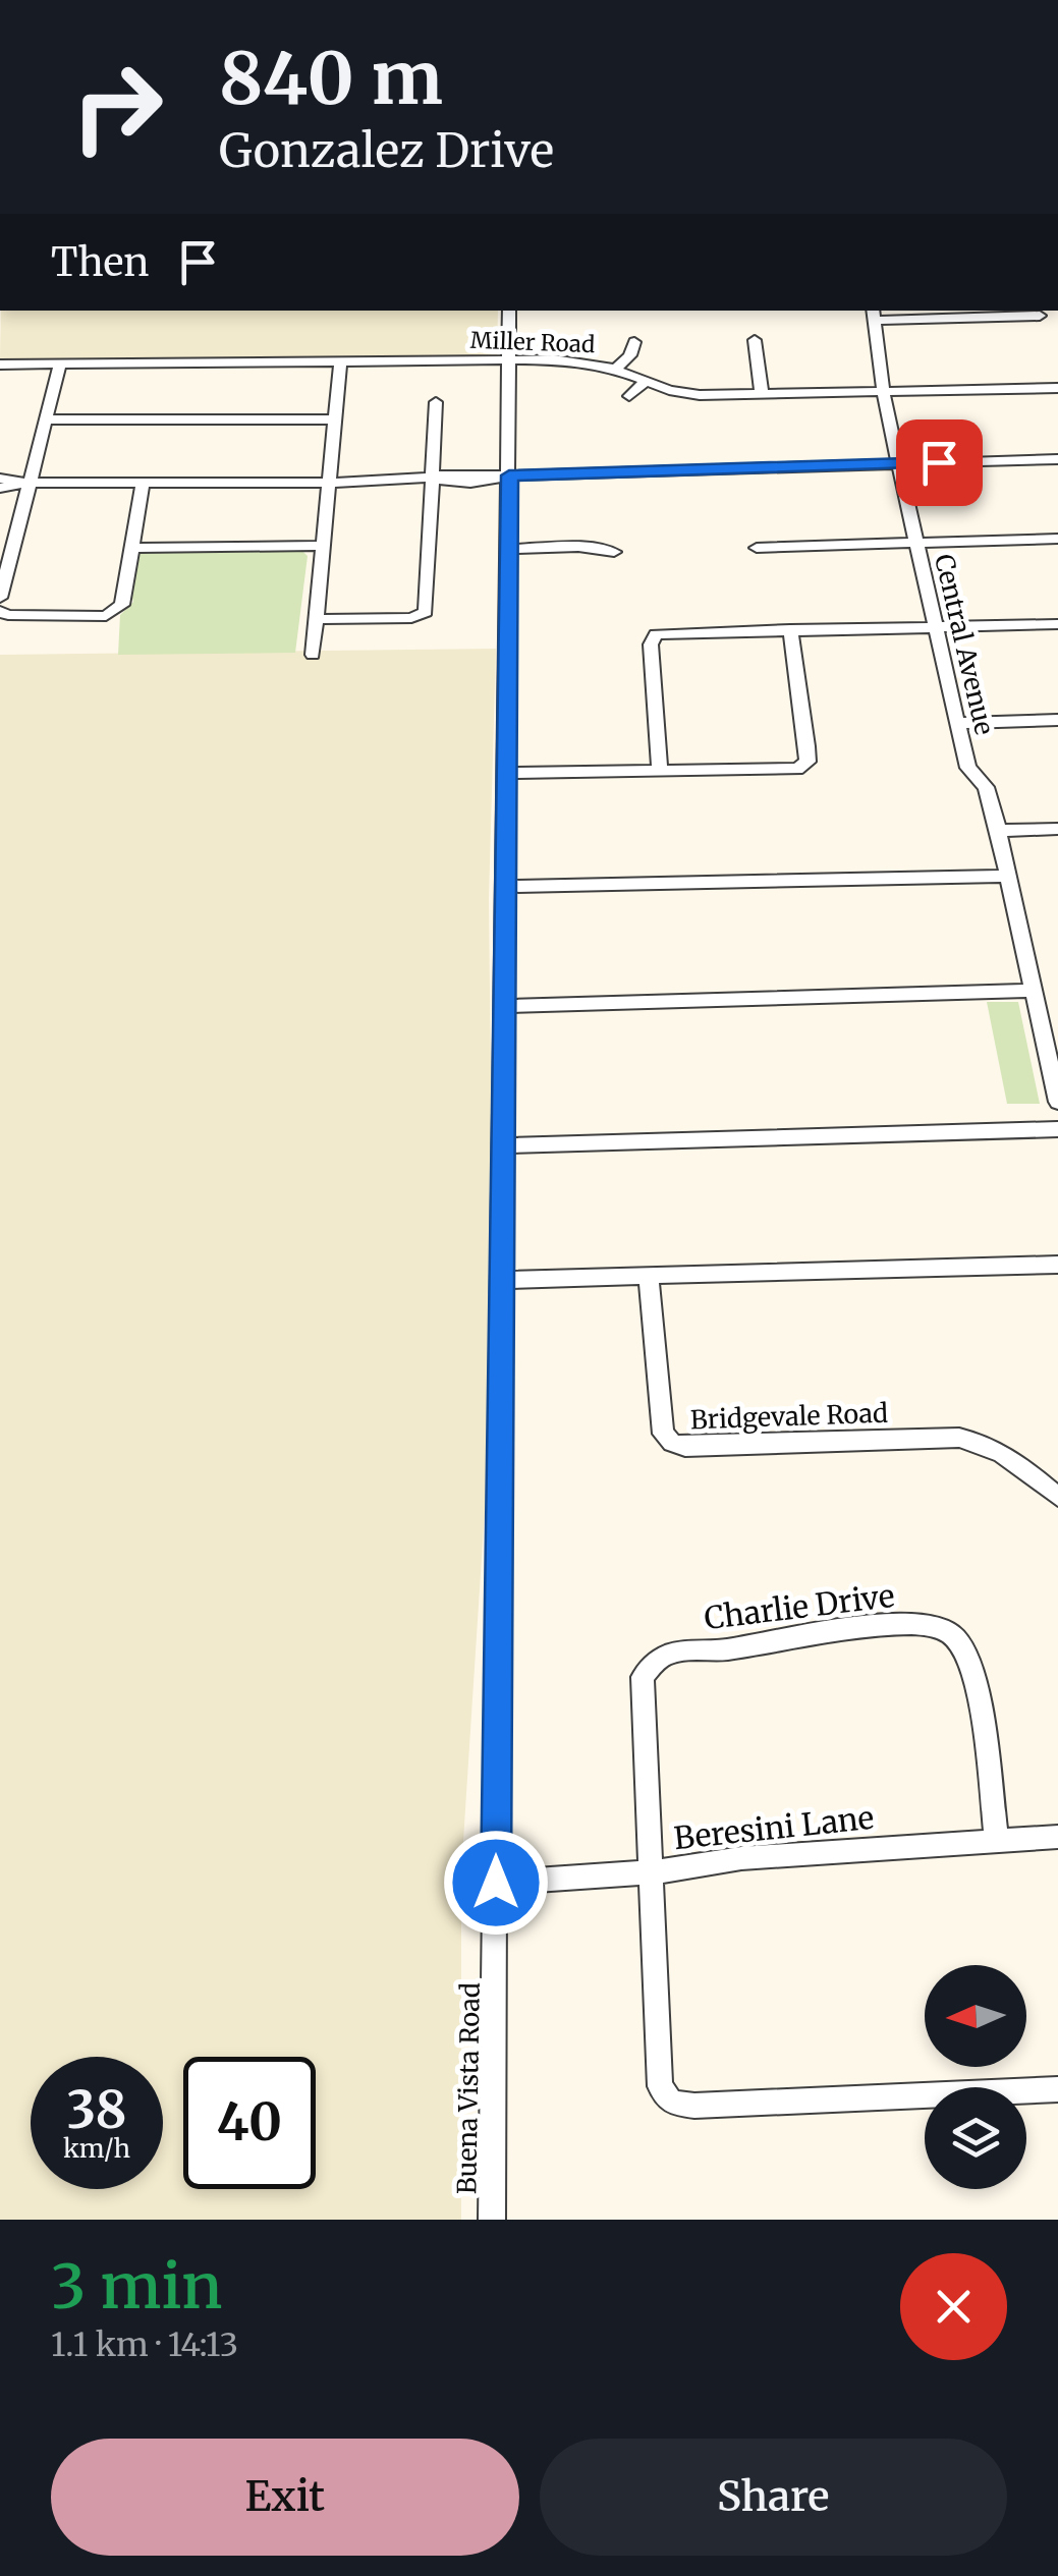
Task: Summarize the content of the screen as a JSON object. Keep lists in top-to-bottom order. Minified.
{"streets":{"street":["Miller Road","Central Avenue","Bridgevale Road","Charlie Drive","Beresini Lane","Buena Vista Road"]},"crossings":[["Miller Road","Central Avenue"],["Miller Road","Buena Vista Road"],["Charlie Drive","Beresini Lane"],["Beresini Lane","Buena Vista Road"]],"north":"left","page":{"turn":["840 m","Gonzalez Drive"],"then":"Then","speed":"38 km/h","limit":"40","heading":["3 min","1.1 km · 14:13"],"buttons":["Exit","Share"]}}
